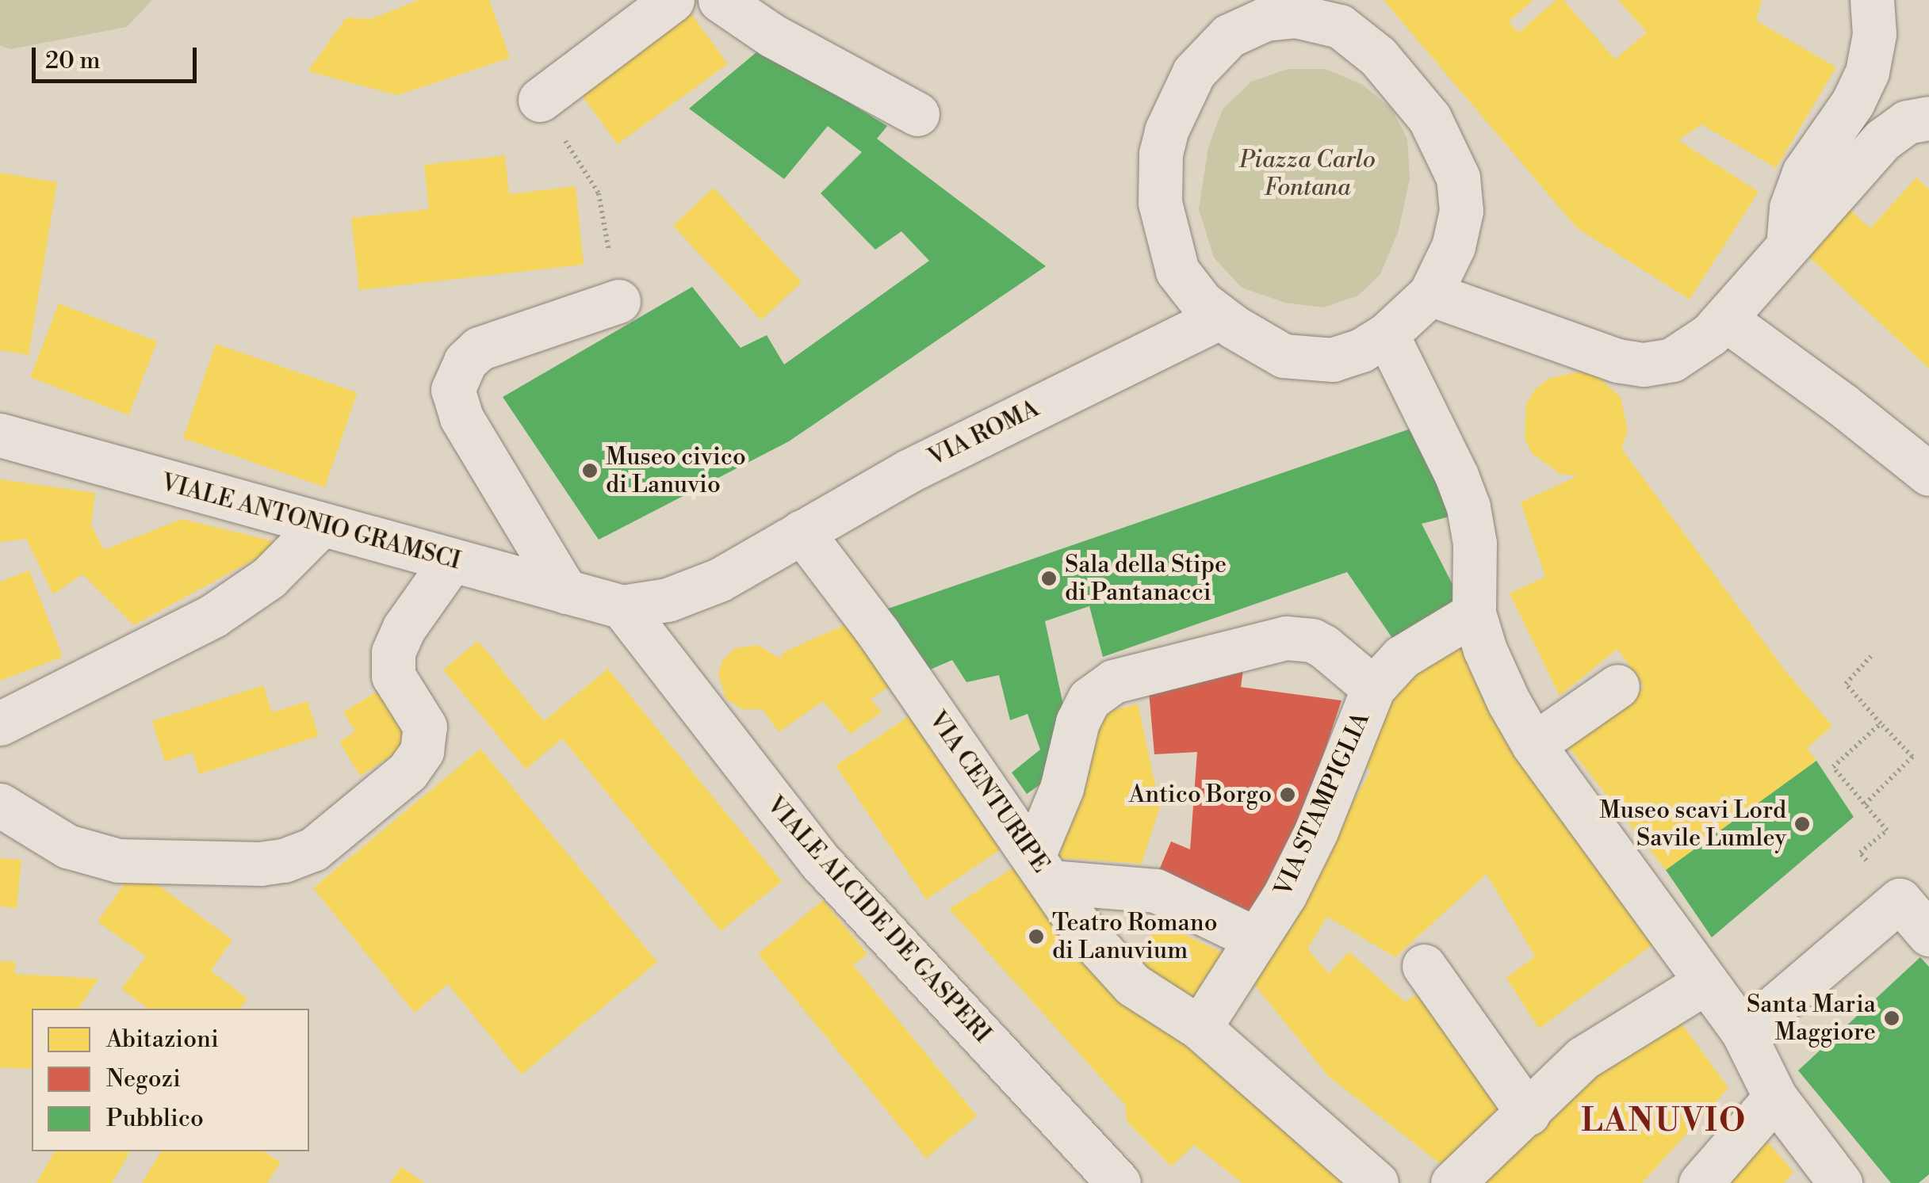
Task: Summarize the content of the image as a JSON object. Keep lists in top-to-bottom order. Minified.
{"streets":{"street":["VIA ROMA","VIALE ANTONIO GRAMSCI","VIA CENTURIPE","VIA STAMPIGLIA","VIALE ALCIDE DE GASPERI"]},"crossings":[["VIA ROMA","VIALE ANTONIO GRAMSCI"],["VIA ROMA","VIA CENTURIPE"],["VIA ROMA","VIALE ALCIDE DE GASPERI"],["VIALE ANTONIO GRAMSCI","VIALE ALCIDE DE GASPERI"],["VIA CENTURIPE","VIA STAMPIGLIA"]],"districts":["LANUVIO"],"parks":["Piazza Carlo Fontana"],"places":["Museo civico di Lanuvio","Sala della Stipe di Pantanacci","Antico Borgo","Museo scavi Lord Savile Lumley","Teatro Romano di Lanuvium","Santa Maria Maggiore"],"legend":["Abitazioni","Negozi","Pubblico"],"scale_bar":"20 m"}
